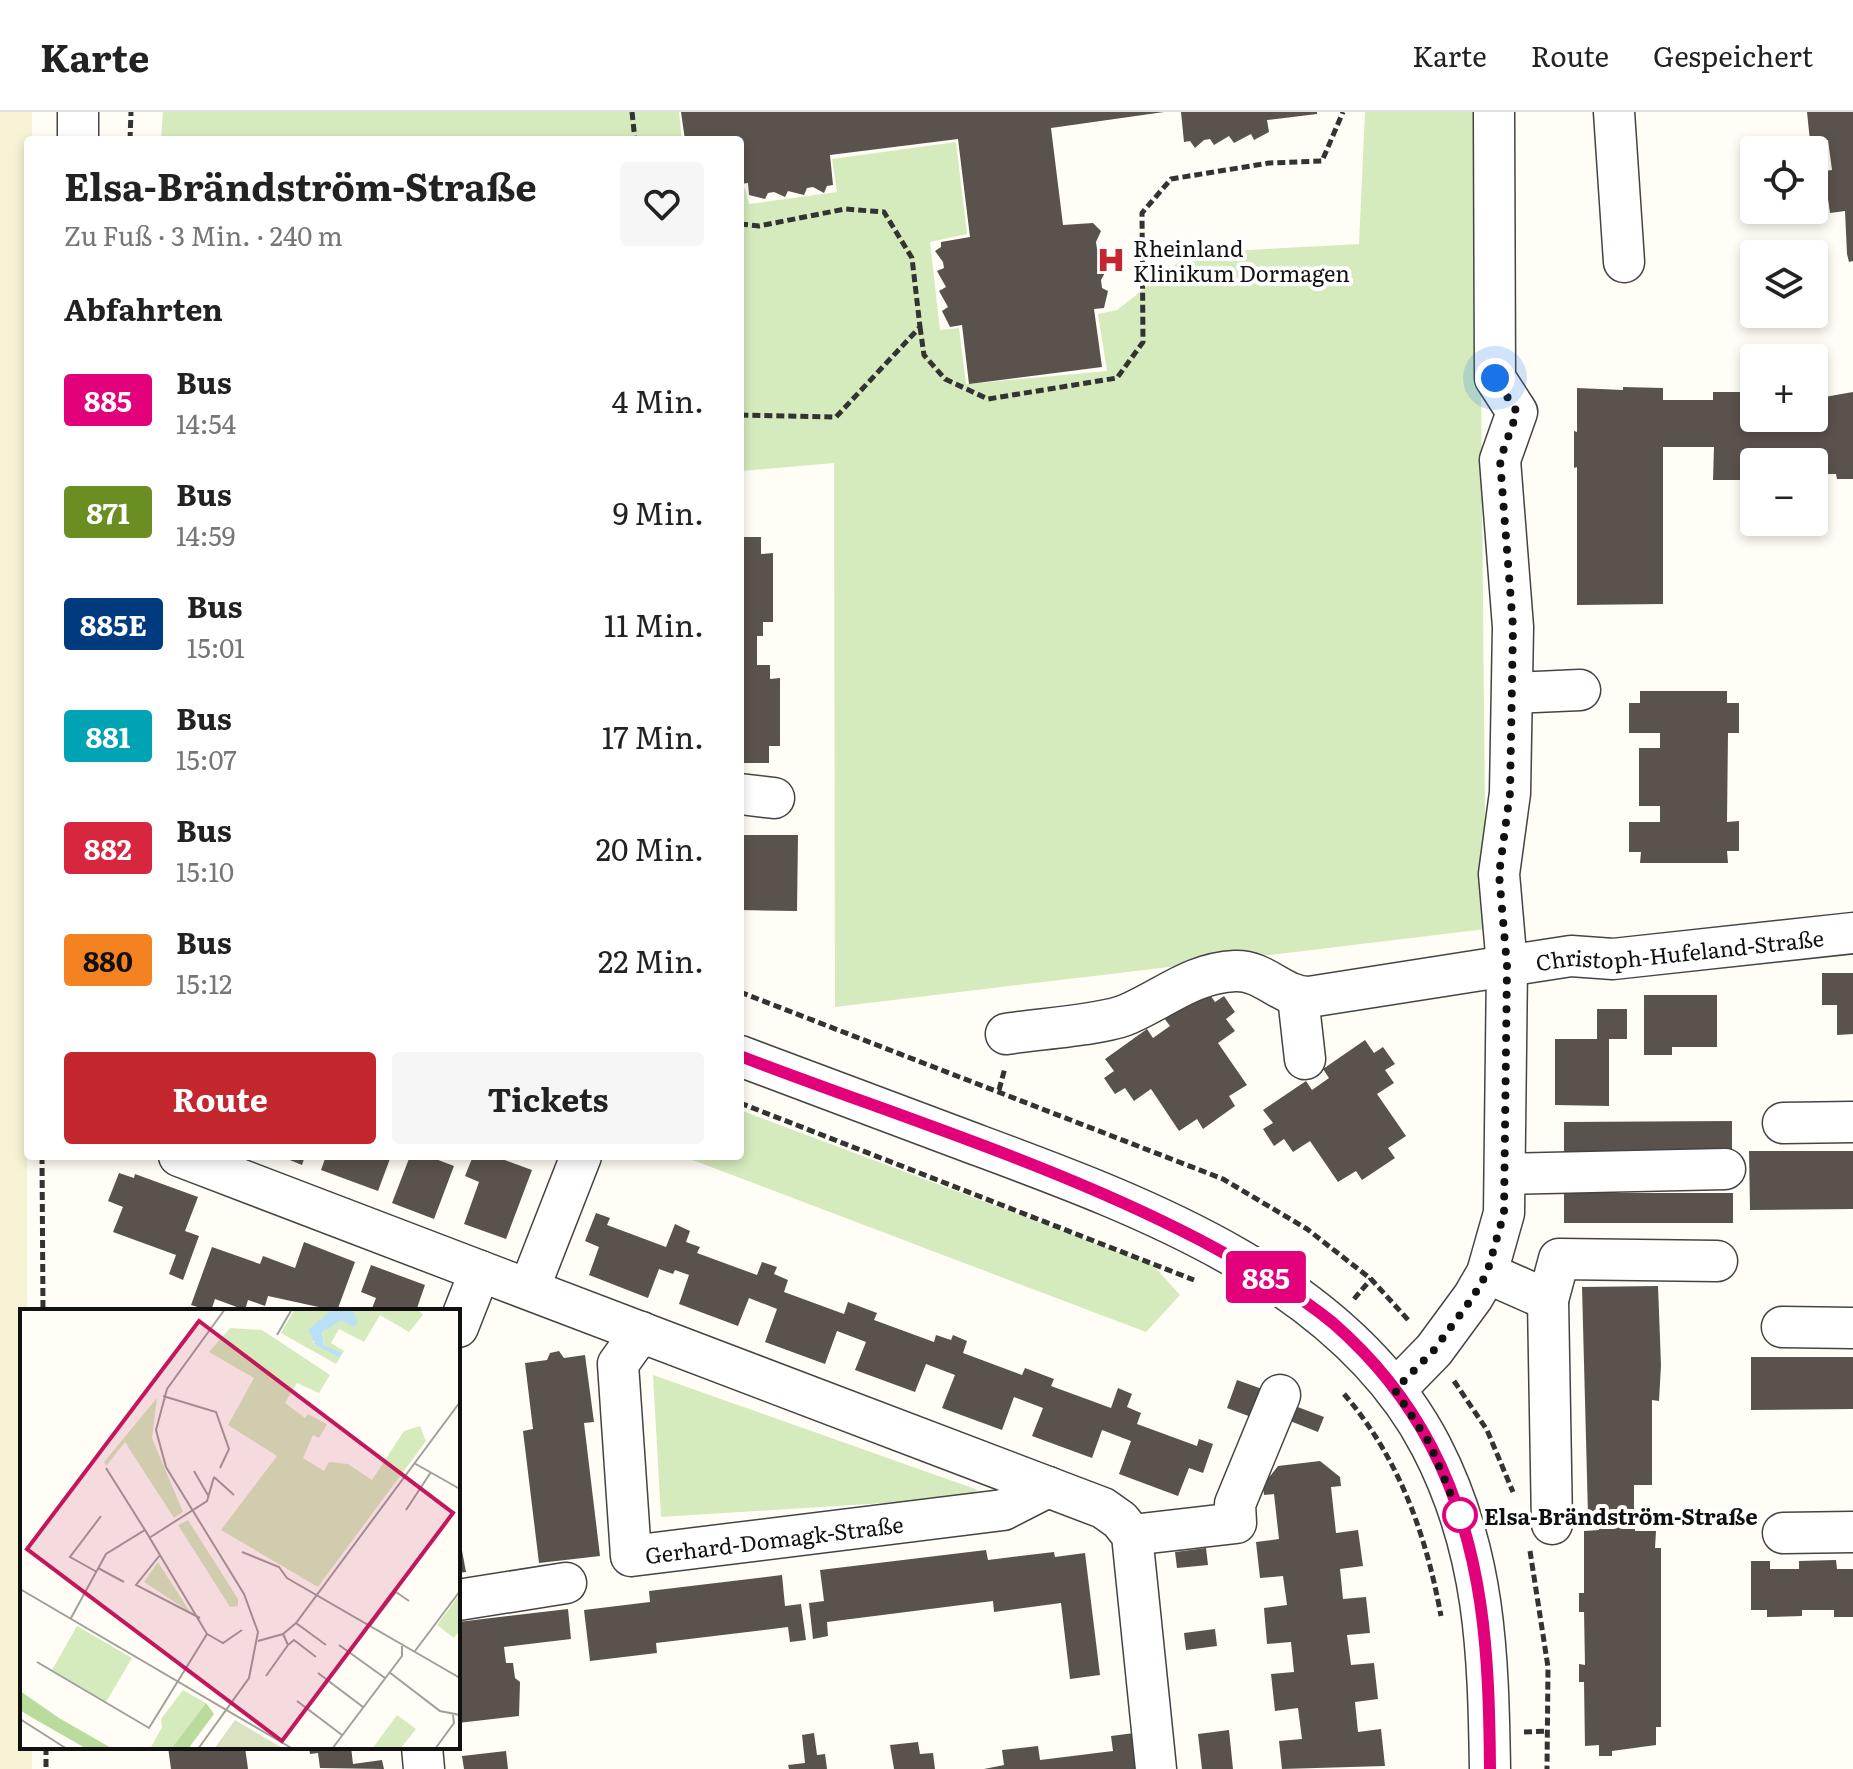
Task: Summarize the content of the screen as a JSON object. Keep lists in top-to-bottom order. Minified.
{"streets":{"street":["Christoph-Hufeland-Straße","Gerhard-Domagk-Straße"]},"places":{"hospital":["Rheinland Klinikum Dormagen"],"other":["Elsa-Brändström-Straße"]},"lines":["bus line 885"],"page":{"header":"Karte","nav":["Karte","Route","Gespeichert"],"on_map":"885","map_buttons":["+","−"],"heading":[["Elsa-Brändström-Straße","Zu Fuß · 3 Min. · 240 m"],"Abfahrten"],"list":[{"mark":"885","name":"Bus","note":"14:54","value":"4 Min."},{"mark":"871","name":"Bus","note":"14:59","value":"9 Min."},{"mark":"885E","name":"Bus","note":"15:01","value":"11 Min."},{"mark":"881","name":"Bus","note":"15:07","value":"17 Min."},{"mark":"882","name":"Bus","note":"15:10","value":"20 Min."},{"mark":"880","name":"Bus","note":"15:12","value":"22 Min."}],"buttons":["Route","Tickets"]}}
